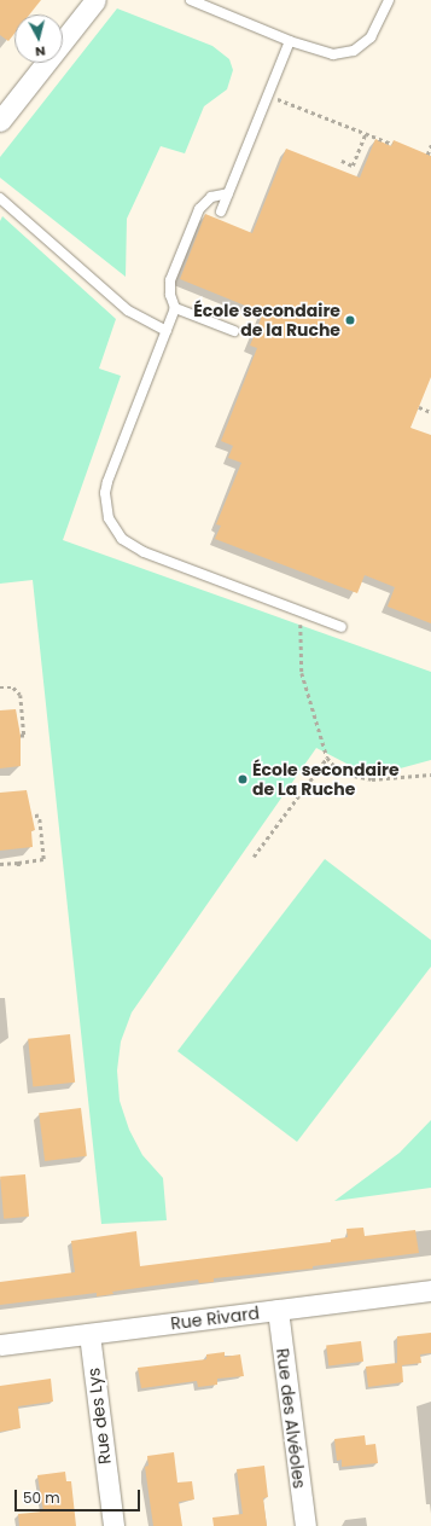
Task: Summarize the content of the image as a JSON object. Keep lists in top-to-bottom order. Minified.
{"streets":{"street":["Rue Rivard","Rue des Lys","Rue des Alvéoles"]},"crossings":[["Rue Rivard","Rue des Lys"],["Rue Rivard","Rue des Alvéoles"]],"places":["École secondaire de la Ruche","École secondaire de La Ruche"],"scale_bar":"50 m","north":"bottom"}
